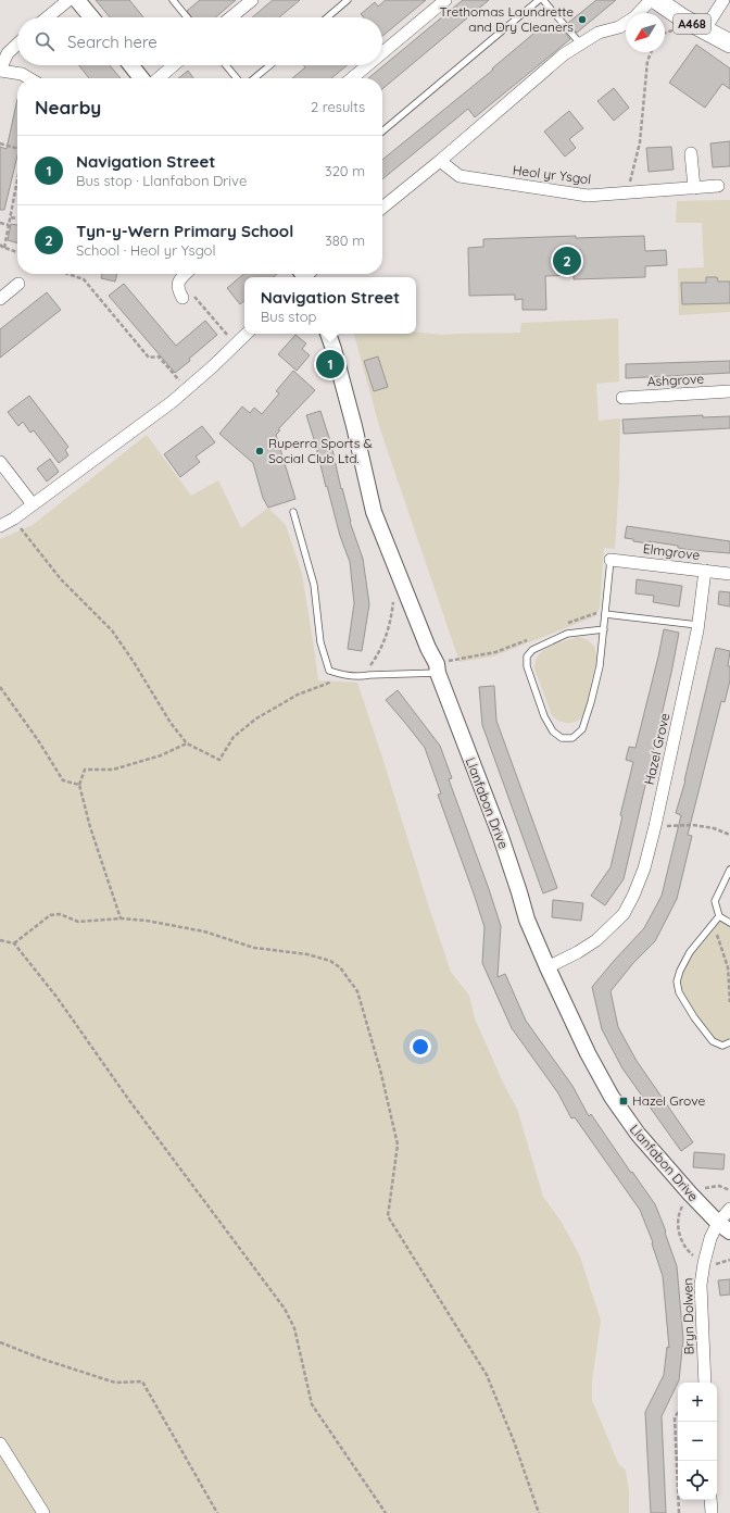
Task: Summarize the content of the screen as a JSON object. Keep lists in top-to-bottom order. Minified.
{"streets":{"main road":["A468"],"street":["Heol yr Ysgol","Ashgrove","Elmgrove","Hazel Grove","Llanfabon Drive","Bryn Dolwen"]},"crossings":[["Elmgrove","Hazel Grove"],["Hazel Grove","Llanfabon Drive"],["Llanfabon Drive","Bryn Dolwen"]],"places":{"other":["Trethomas Laundrette and Dry Cleaners","Ruperra Sports & Social Club Ltd."],"transit":["Hazel Grove"]},"north":"bottom left","page":{"search":"Search here","heading":["Nearby","2 results"],"list":[{"mark":"1","name":"Navigation Street","note":"Bus stop · Llanfabon Drive","value":"320 m"},{"mark":"2","name":"Tyn-y-Wern Primary School","note":"School · Heol yr Ysgol","value":"380 m"}],"pins":["2","1"],"popup":["Navigation Street","Bus stop"],"map_buttons":["+","−"]}}
